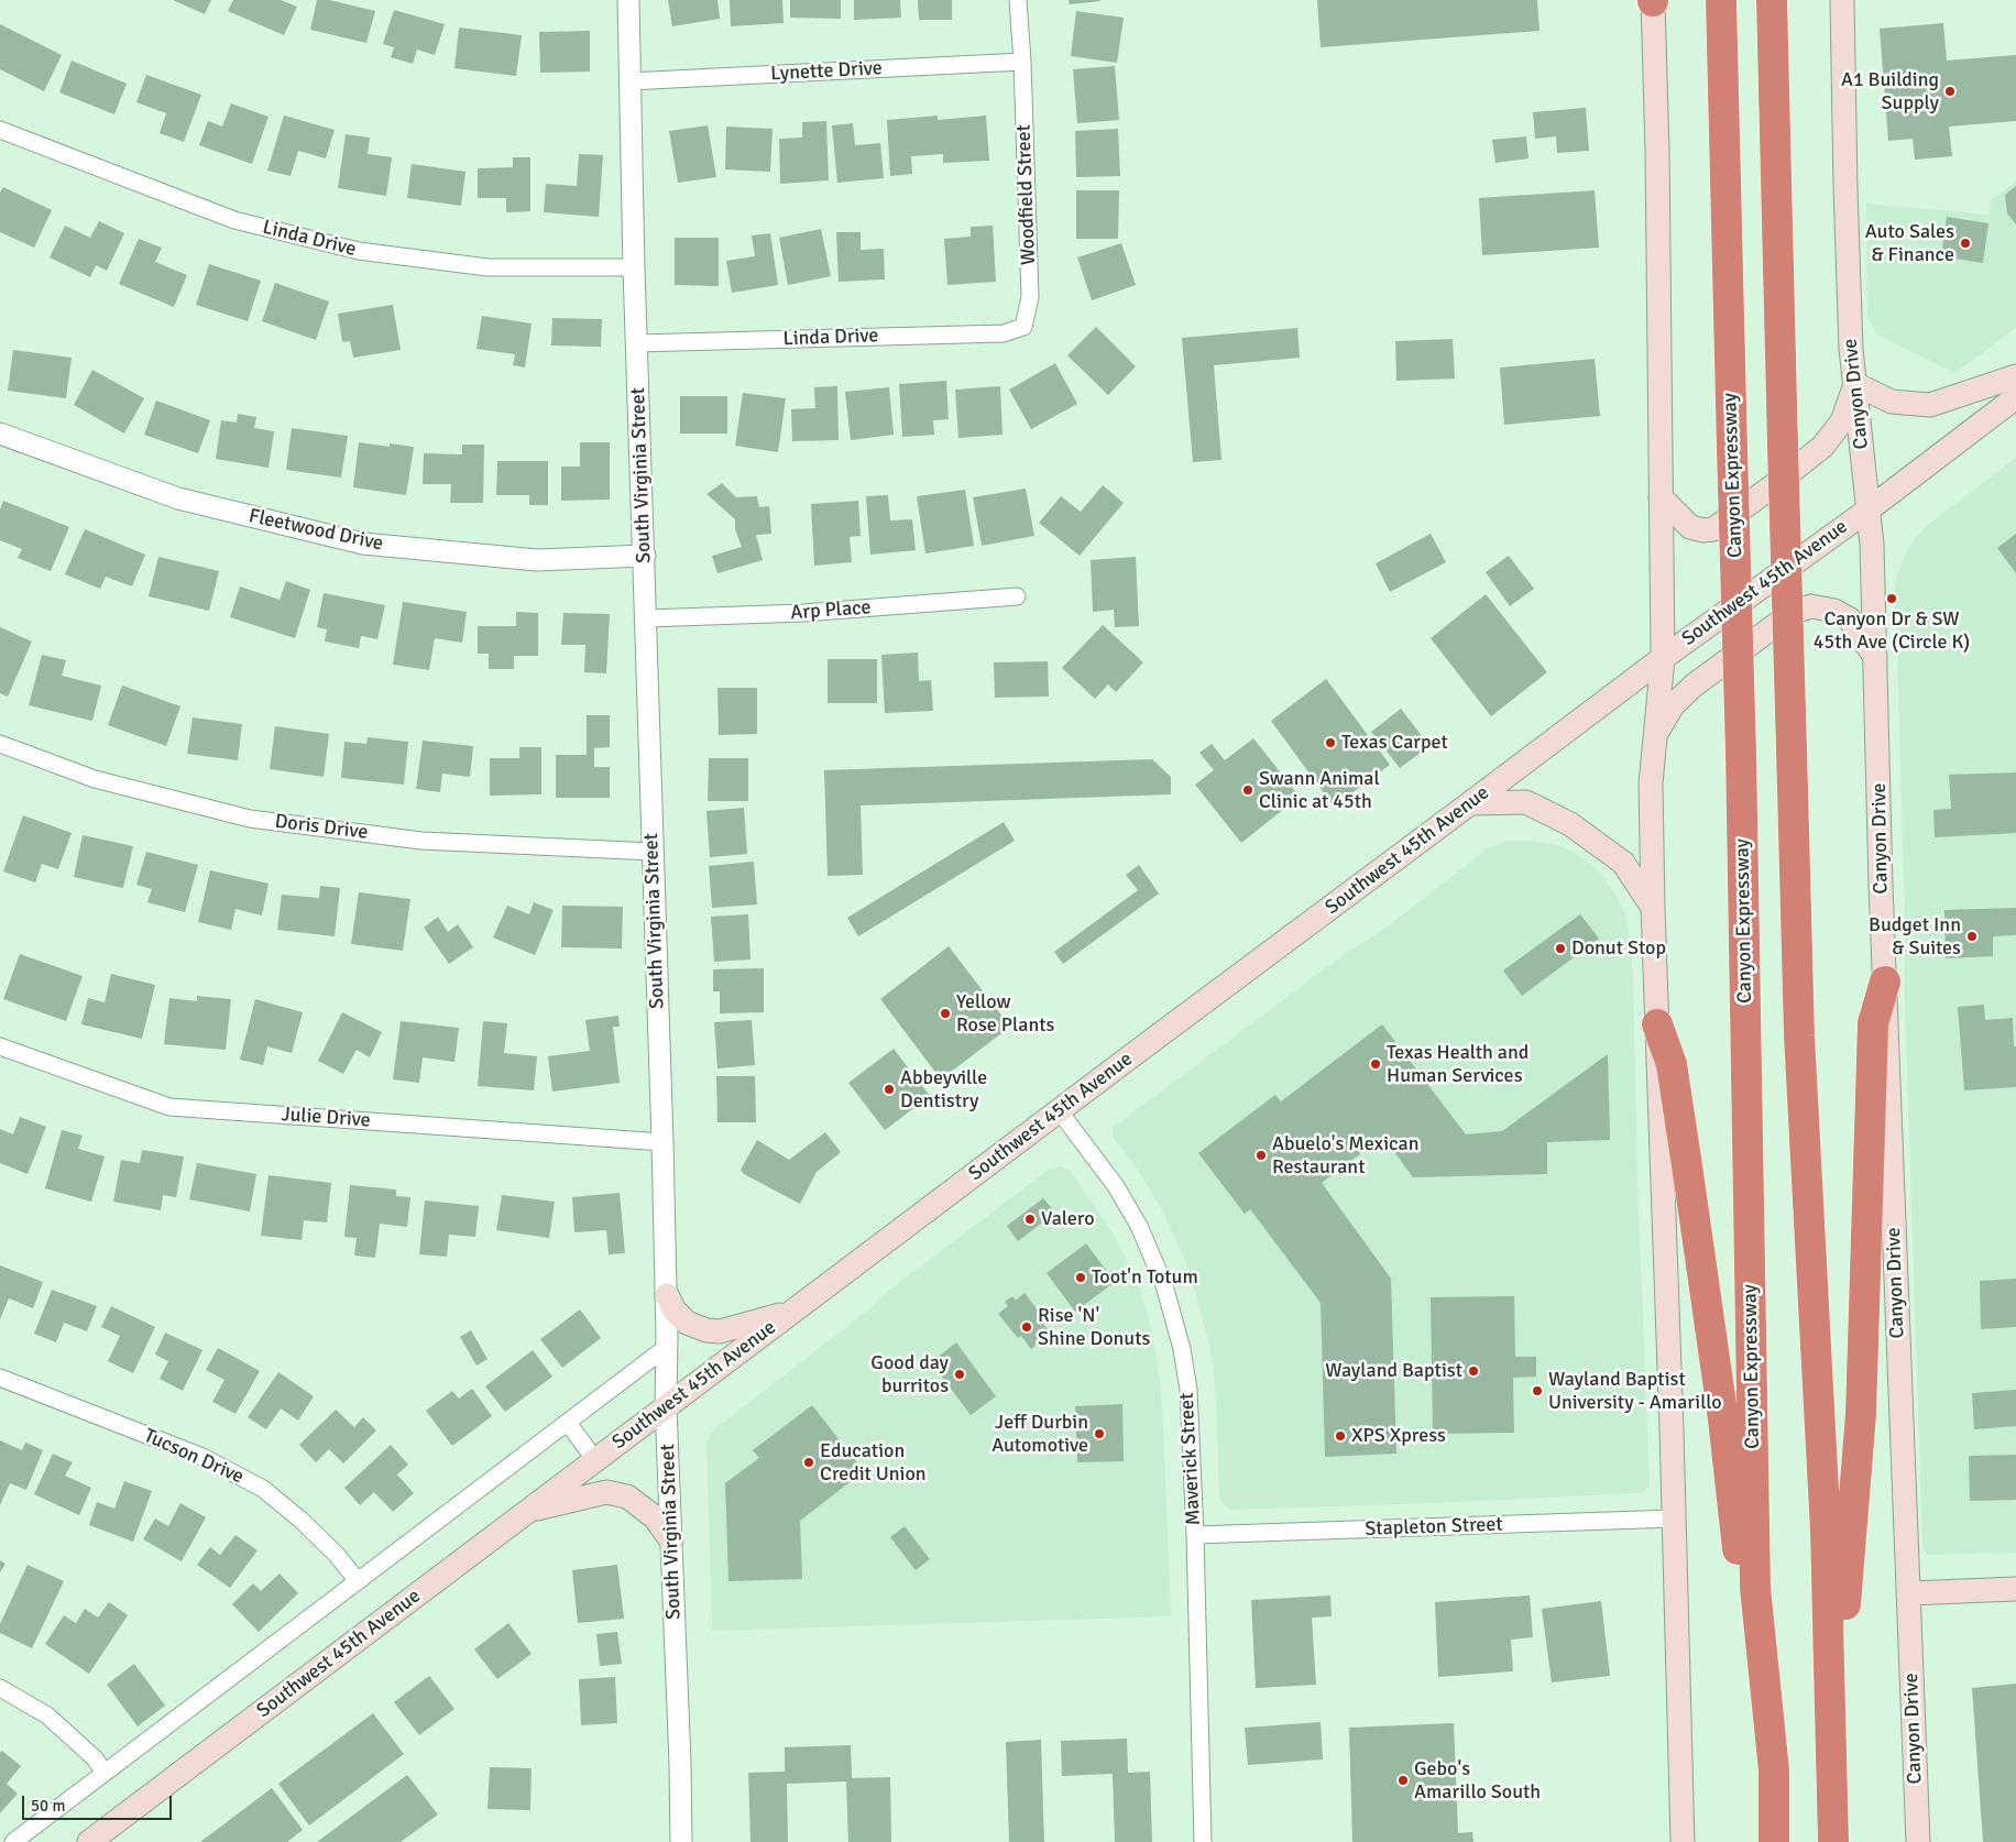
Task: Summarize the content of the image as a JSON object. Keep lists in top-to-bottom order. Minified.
{"streets":{"highway":["Canyon Expressway"],"main road":["Canyon Drive","Southwest 45th Avenue"],"street":["Lynette Drive","Woodfield Street","Linda Drive","South Virginia Street","Fleetwood Drive","Arp Place","Doris Drive","Julie Drive","Tucson Drive","Maverick Street","Stapleton Street"]},"crossings":[["Lynette Drive","Woodfield Street"],["Lynette Drive","South Virginia Street"],["Woodfield Street","Linda Drive"],["Linda Drive","South Virginia Street"],["Canyon Drive","Southwest 45th Avenue"],["South Virginia Street","Fleetwood Drive"],["South Virginia Street","Southwest 45th Avenue"],["South Virginia Street","Arp Place"],["South Virginia Street","Doris Drive"],["South Virginia Street","Julie Drive"],["Southwest 45th Avenue","Maverick Street"],["Maverick Street","Stapleton Street"]],"places":["A1 Building Supply","Auto Sales & Finance","Canyon Dr & SW 45th Ave (Circle K)","Texas Carpet","Swann Animal Clinic at 45th","Budget Inn & Suites","Donut Stop","Yellow Rose Plants","Texas Health and Human Services","Abbeyville Dentistry","Abuelo's Mexican Restaurant","Valero","Toot'n Totum","Rise 'N' Shine Donuts","Wayland Baptist","Good day burritos","Wayland Baptist University - Amarillo","Jeff Durbin Automotive","XPS Xpress","Education Credit Union","Gebo's Amarillo South"],"scale_bar":"50 m"}
